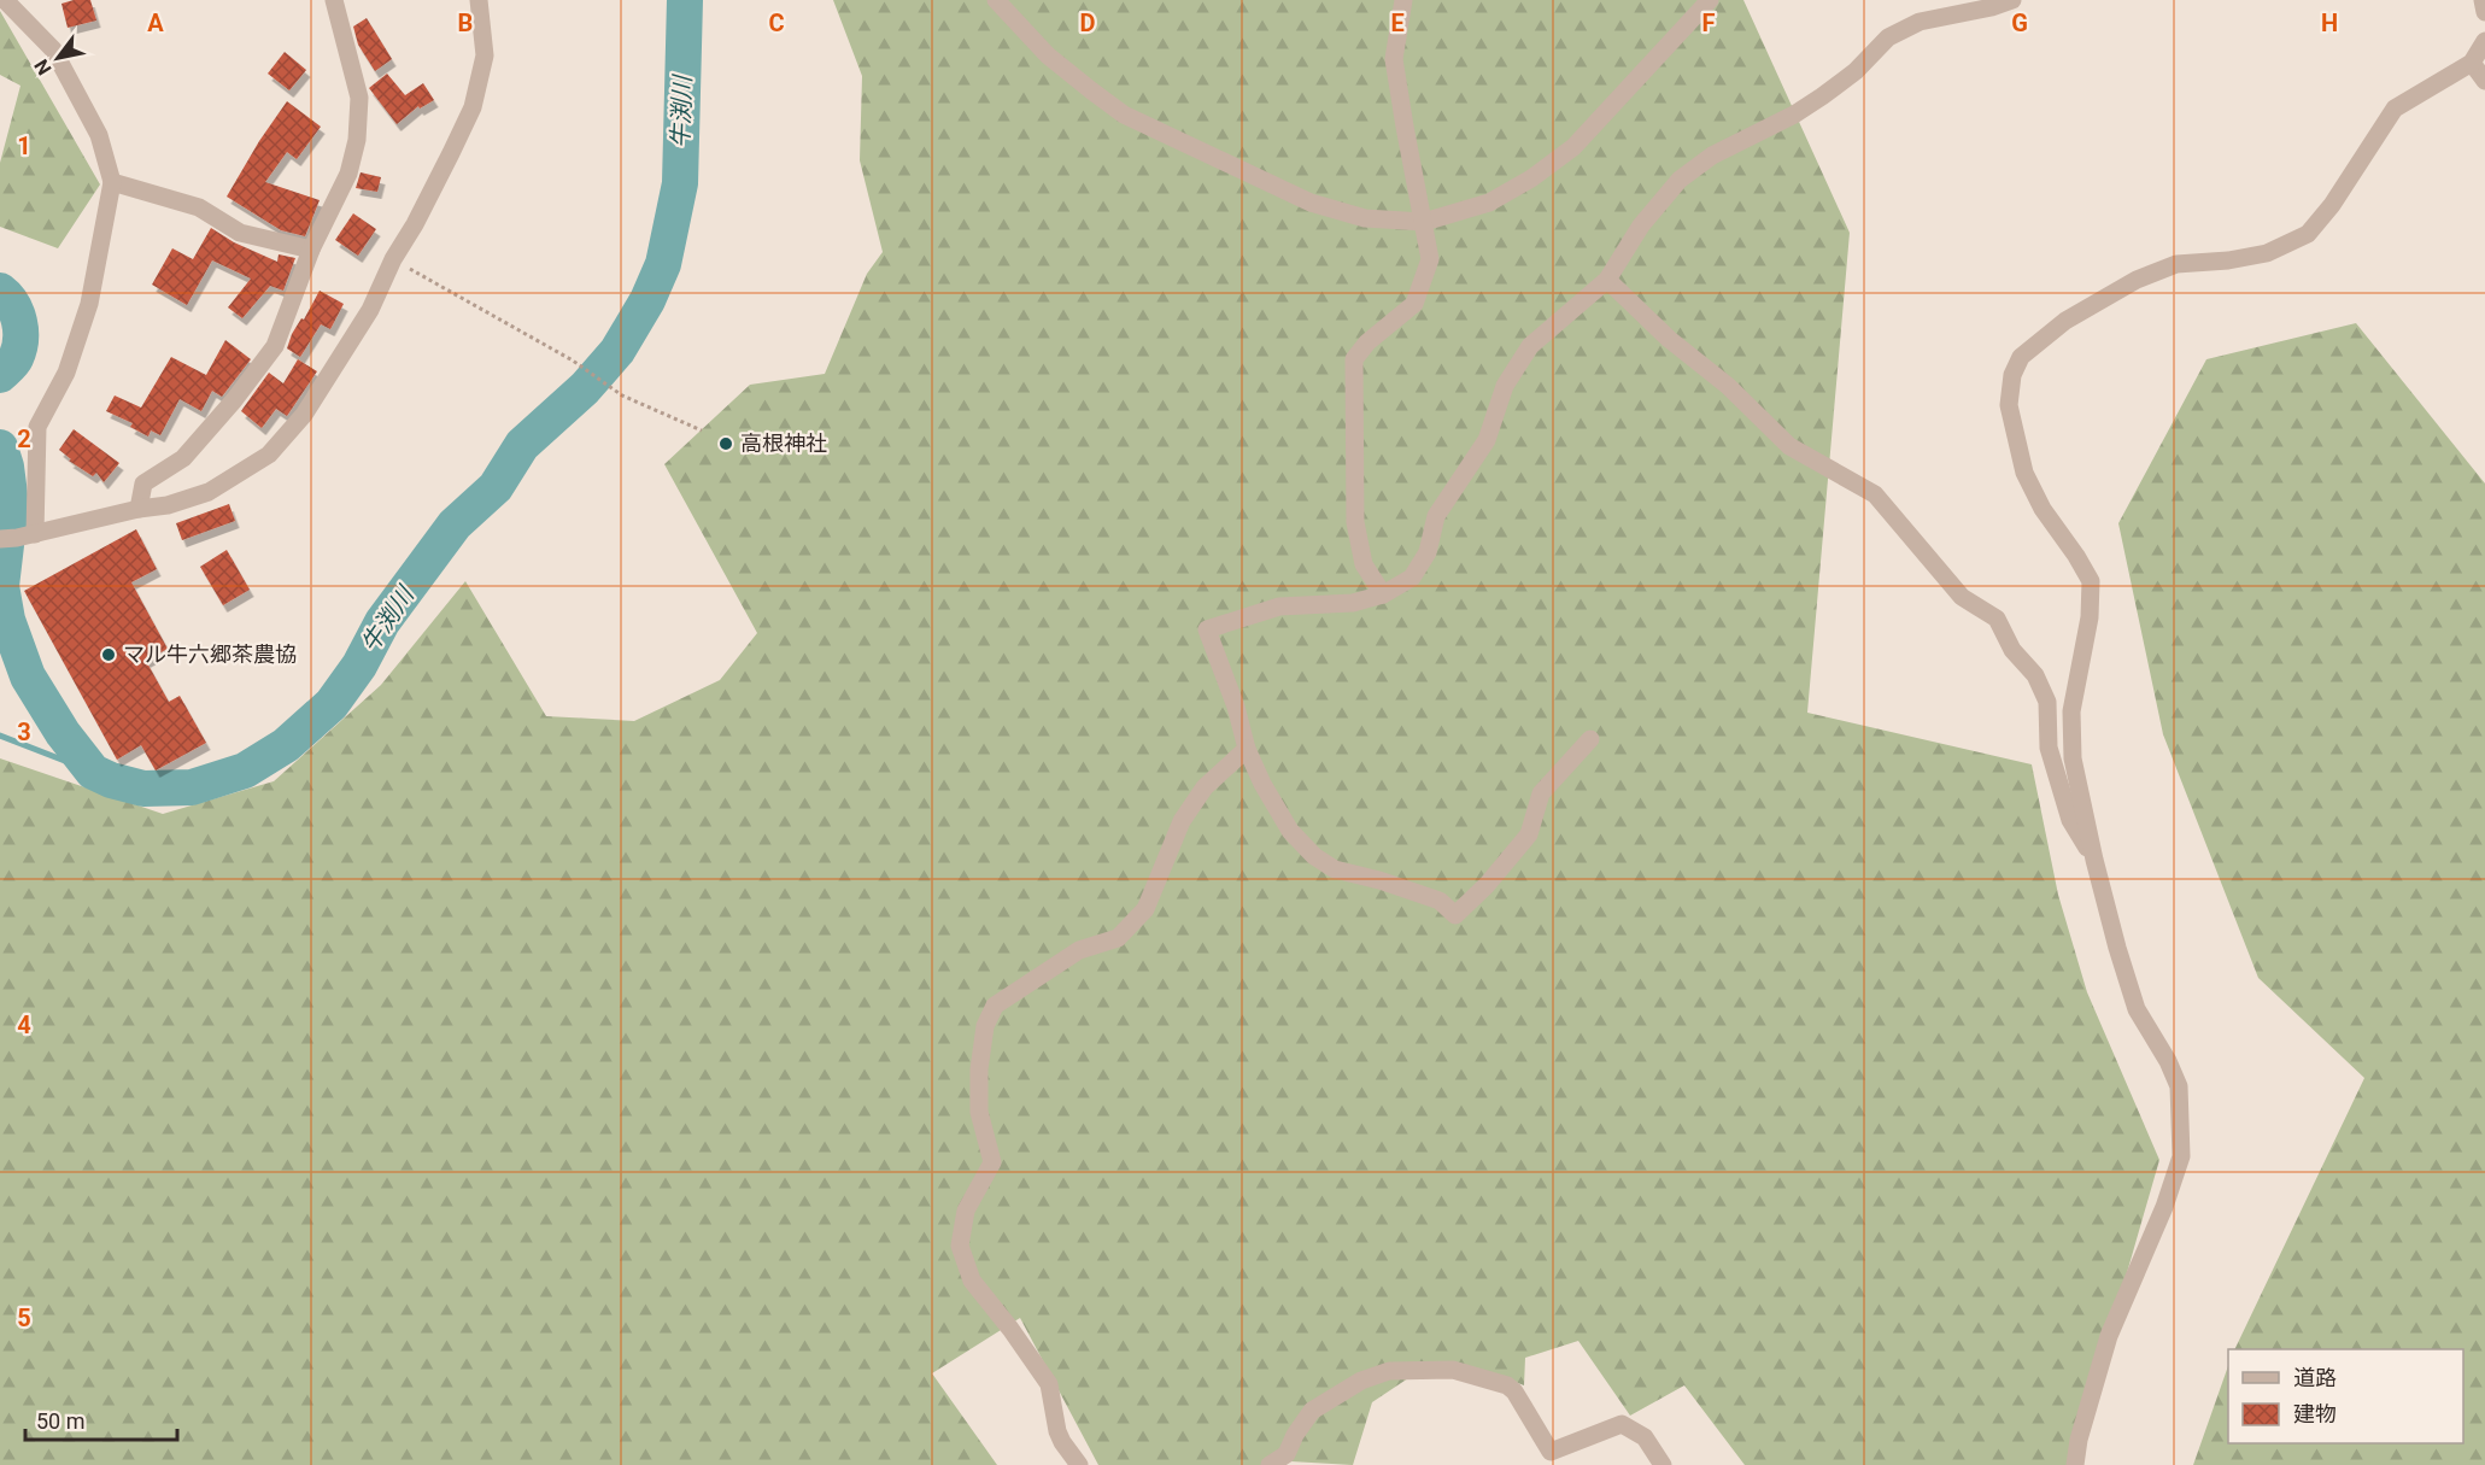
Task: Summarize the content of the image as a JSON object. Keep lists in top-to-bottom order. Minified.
{"water":["牛渕川"],"places":["高根神社","マル牛六郷茶農協"],"legend":["道路","建物"],"scale_bar":"50 m","north":"bottom left","grid":{"columns":["A","B","C","D","E","F","G","H"],"rows":["1","2","3","4","5"]}}
